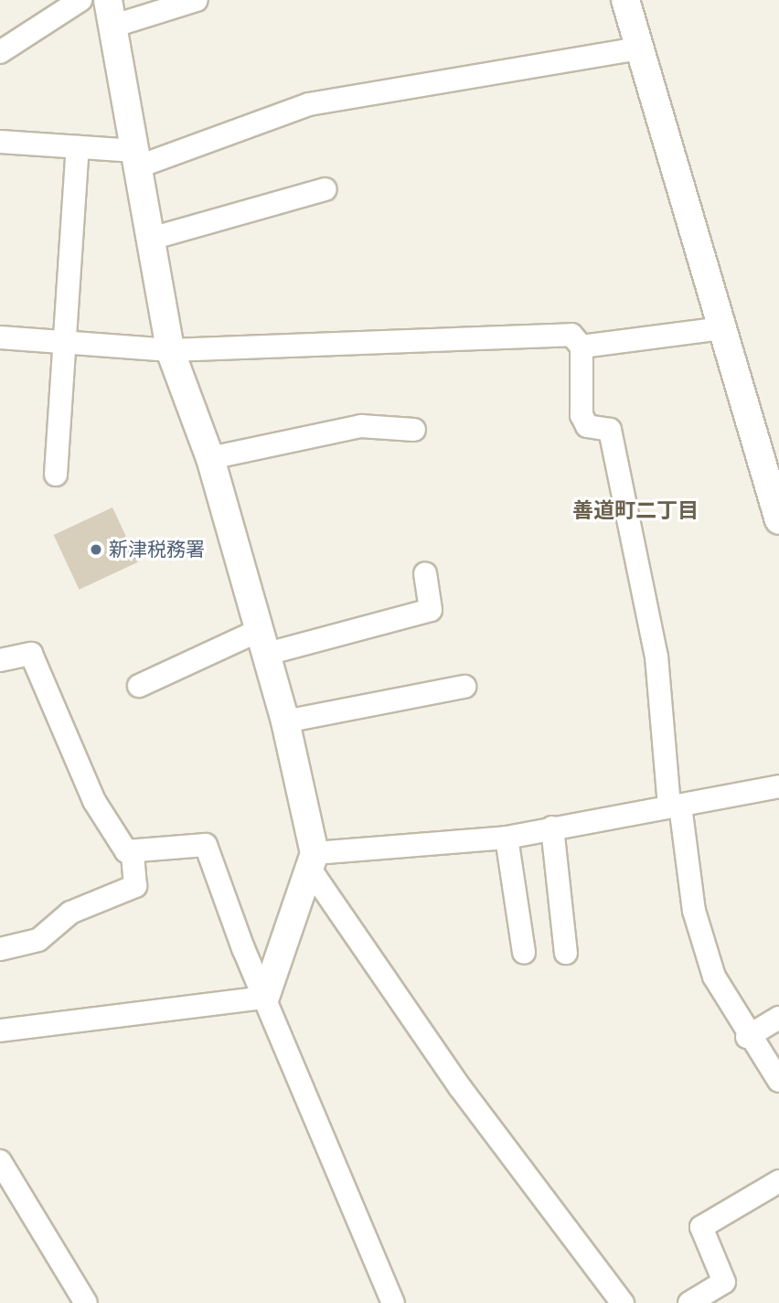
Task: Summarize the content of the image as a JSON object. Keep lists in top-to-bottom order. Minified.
{"districts":["善道町二丁目"],"places":["新津税務署"]}
